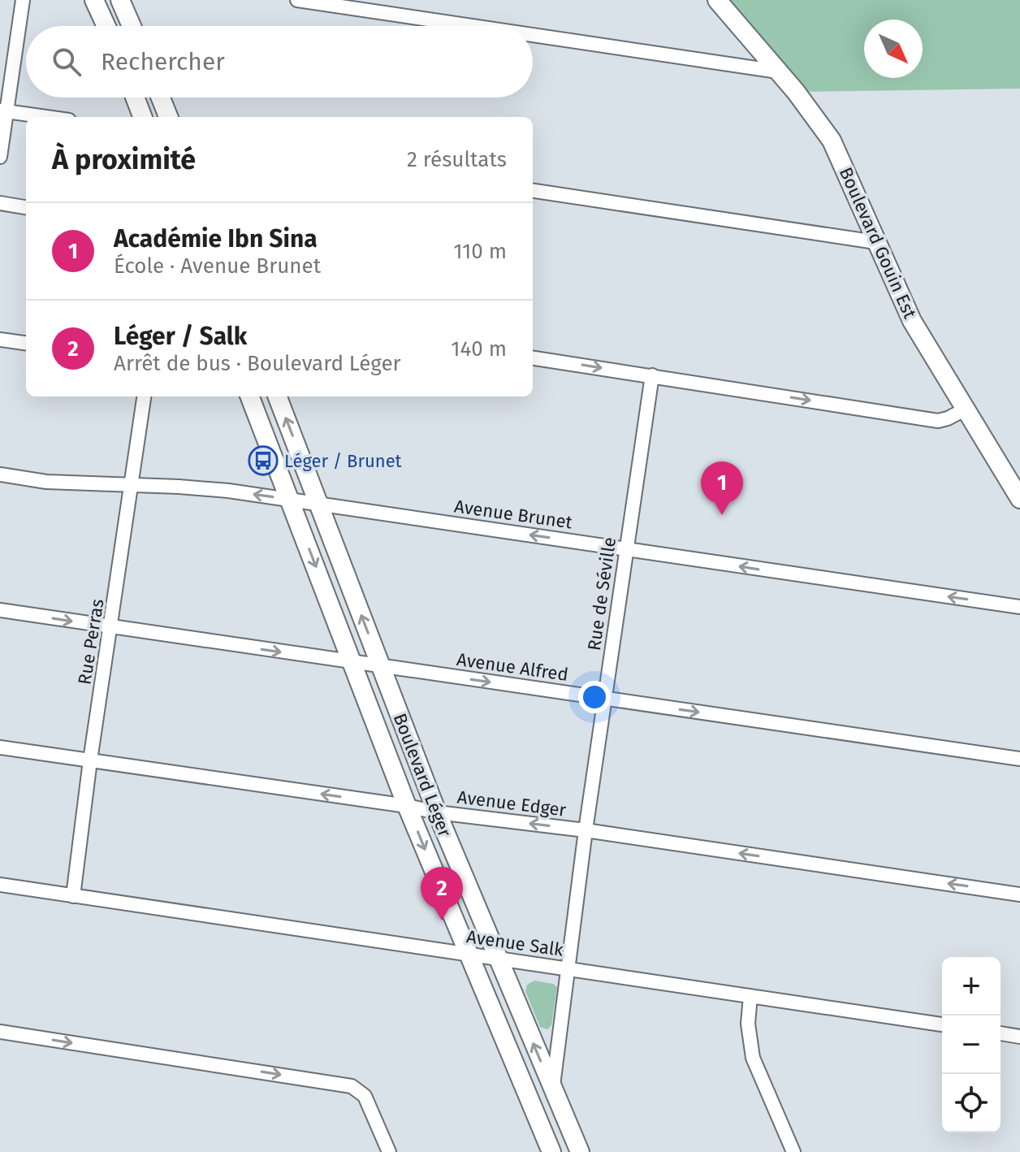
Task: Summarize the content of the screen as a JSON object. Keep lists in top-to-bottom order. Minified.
{"streets":{"main road":["Boulevard Gouin Est","Boulevard Léger"],"street":["Avenue Brunet","Rue de Séville","Rue Perras","Avenue Alfred","Avenue Edger","Avenue Salk"]},"crossings":[["Avenue Brunet","Rue de Séville"],["Avenue Brunet","Rue Perras"],["Avenue Brunet","Boulevard Léger"],["Rue de Séville","Avenue Alfred"],["Rue de Séville","Boulevard Léger"],["Rue de Séville","Avenue Edger"],["Rue de Séville","Avenue Salk"],["Rue Perras","Avenue Alfred"],["Rue Perras","Avenue Edger"],["Rue Perras","Avenue Salk"],["Avenue Alfred","Boulevard Léger"],["Boulevard Léger","Avenue Edger"],["Boulevard Léger","Avenue Salk"]],"one_way":["Avenue Brunet","Avenue Alfred","Avenue Edger"],"places":{"bus stop":["Léger / Brunet"]},"north":"bottom right","page":{"search":"Rechercher","heading":["À proximité","2 résultats"],"list":[{"mark":"1","name":"Académie Ibn Sina","note":"École · Avenue Brunet","value":"110 m"},{"mark":"2","name":"Léger / Salk","note":"Arrêt de bus · Boulevard Léger","value":"140 m"}],"pins":["1","2"],"map_buttons":["+","−"]}}
